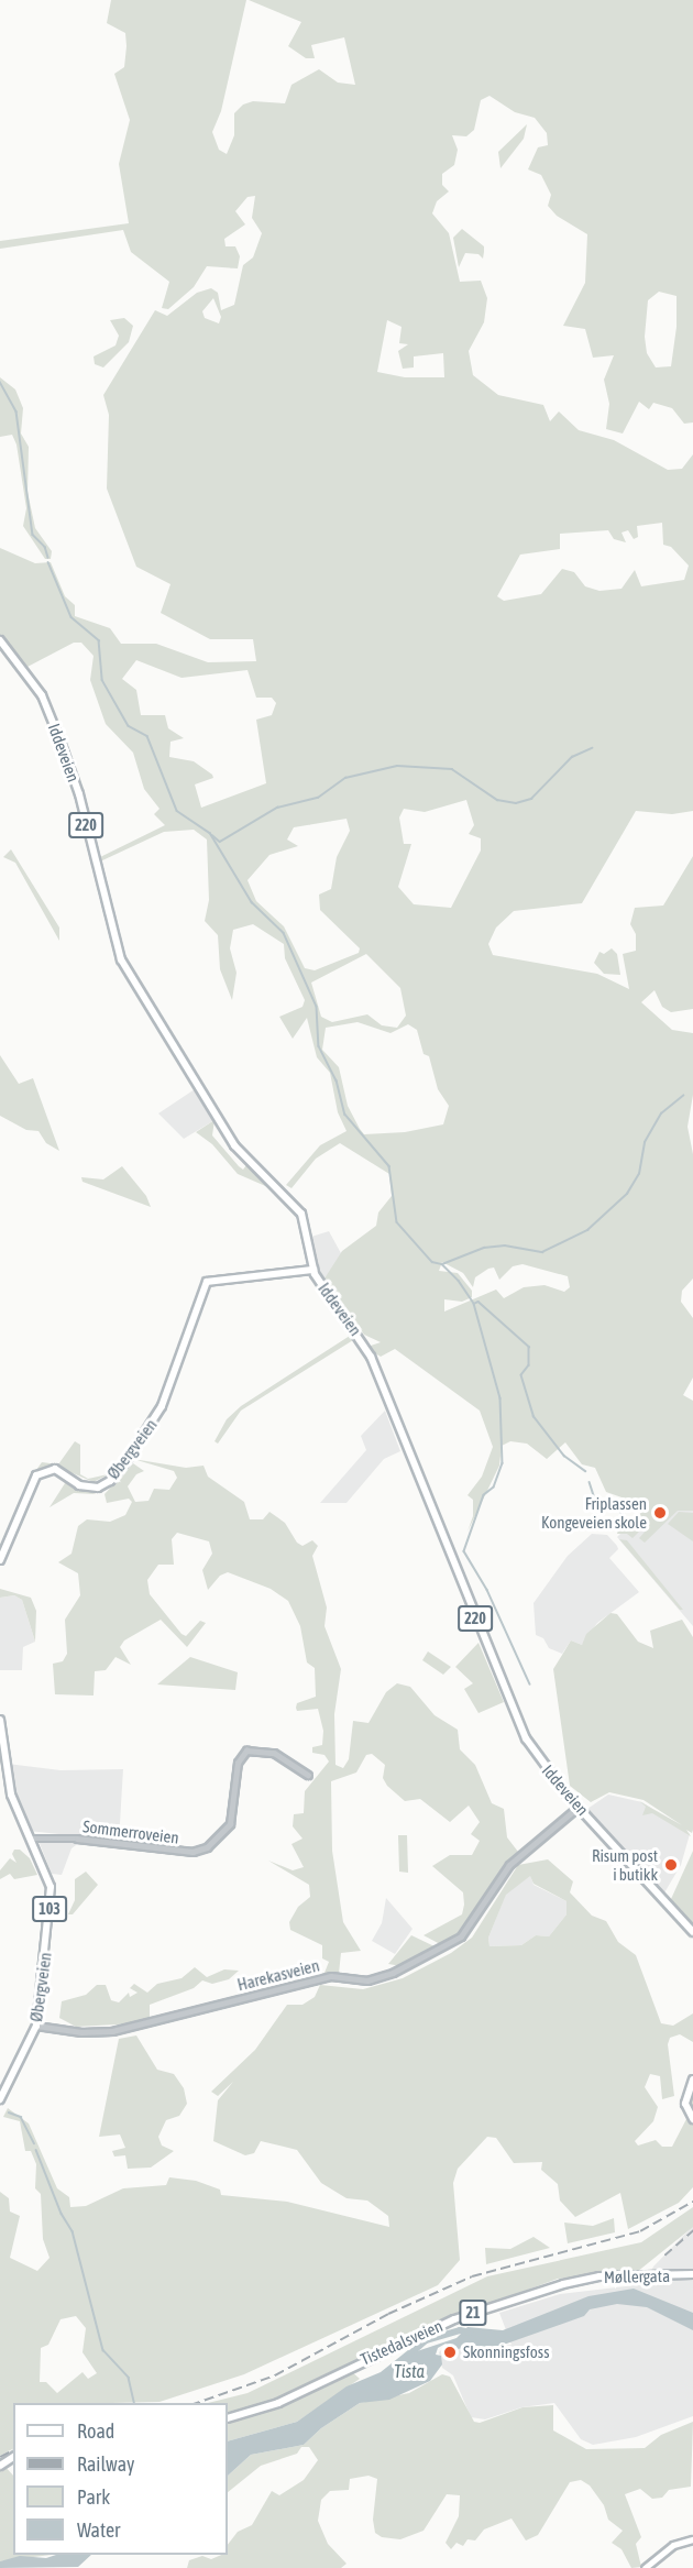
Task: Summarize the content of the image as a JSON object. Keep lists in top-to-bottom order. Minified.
{"streets":{"main road":["Iddeveien","220","Øbergveien","103","Møllergata","21","Tistedalsveien"],"street":["Sommerroveien","Harekasveien"]},"crossings":[["Iddeveien","Øbergveien"],["Iddeveien","Harekasveien"],["Øbergveien","Sommerroveien"],["Øbergveien","Harekasveien"],["Møllergata","Tistedalsveien"]],"water":["Tista"],"places":["Friplassen Kongeveien skole","Risum post i butikk","Skonningsfoss"],"legend":["Road","Railway","Park","Water"]}
